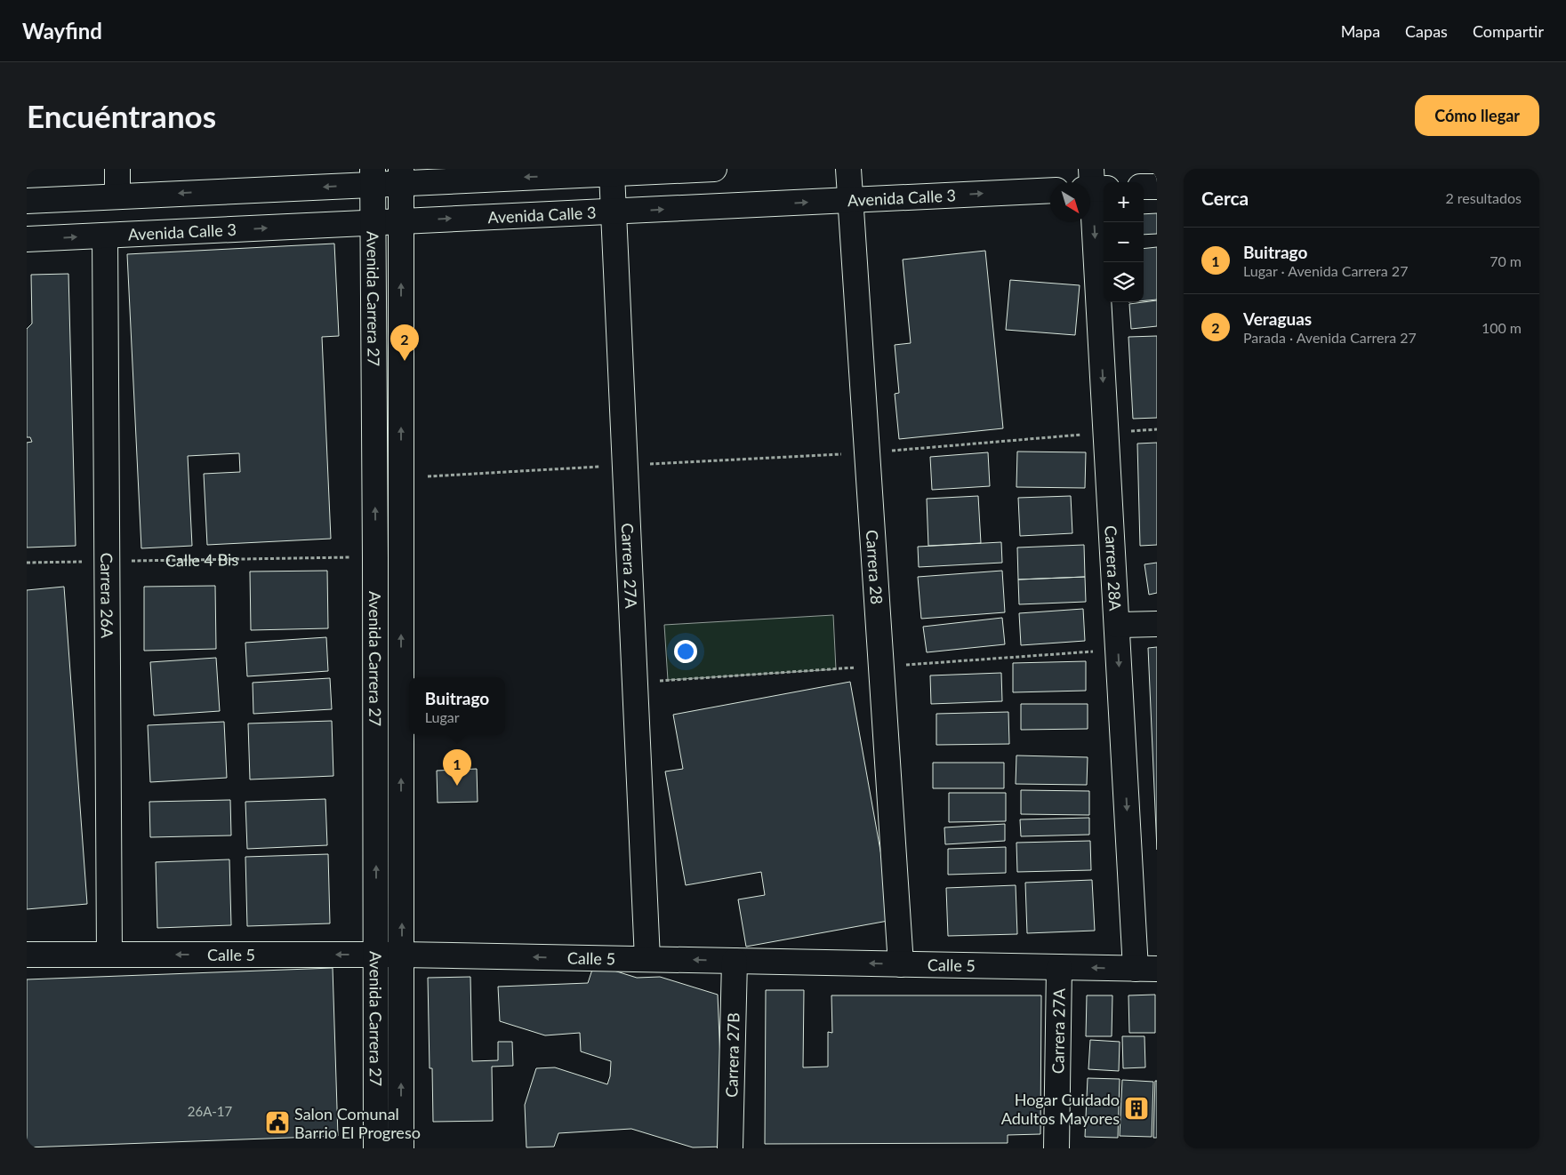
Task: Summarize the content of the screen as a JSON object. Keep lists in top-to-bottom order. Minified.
{"streets":{"street":["Avenida Calle 3","Avenida Carrera 27","Carrera 27A","Carrera 28","Carrera 28A","Carrera 26A","Calle 5","Carrera 27B"],"path":["Calle 4 Bis"]},"crossings":[["Avenida Calle 3","Avenida Carrera 27"],["Avenida Calle 3","Carrera 27A"],["Avenida Calle 3","Carrera 28"],["Avenida Calle 3","Carrera 26A"],["Avenida Carrera 27","Calle 4 Bis"],["Avenida Carrera 27","Calle 5"],["Calle 4 Bis","Carrera 26A"],["Carrera 27A","Calle 5"],["Carrera 28","Calle 5"],["Carrera 28A","Calle 5"],["Carrera 26A","Calle 5"],["Calle 5","Carrera 27B"]],"one_way":["Avenida Carrera 27","Carrera 28A","Calle 5"],"places":{"building":["Hogar Cuidado Adultos Mayores"],"public building":["Salon Comunal Barrio El Progreso"]},"house_numbers":["26A-17"],"north":"bottom right","page":{"header":"Wayfind","nav":["Mapa","Capas","Compartir"],"buttons":"Cómo llegar","title":"Encuéntranos","heading":["Cerca","2 resultados"],"map_buttons":["+","−"],"list":[{"mark":"1","name":"Buitrago","note":"Lugar · Avenida Carrera 27","value":"70 m"},{"mark":"2","name":"Veraguas","note":"Parada · Avenida Carrera 27","value":"100 m"}],"pins":["2","1"],"popup":["Buitrago","Lugar"]}}
